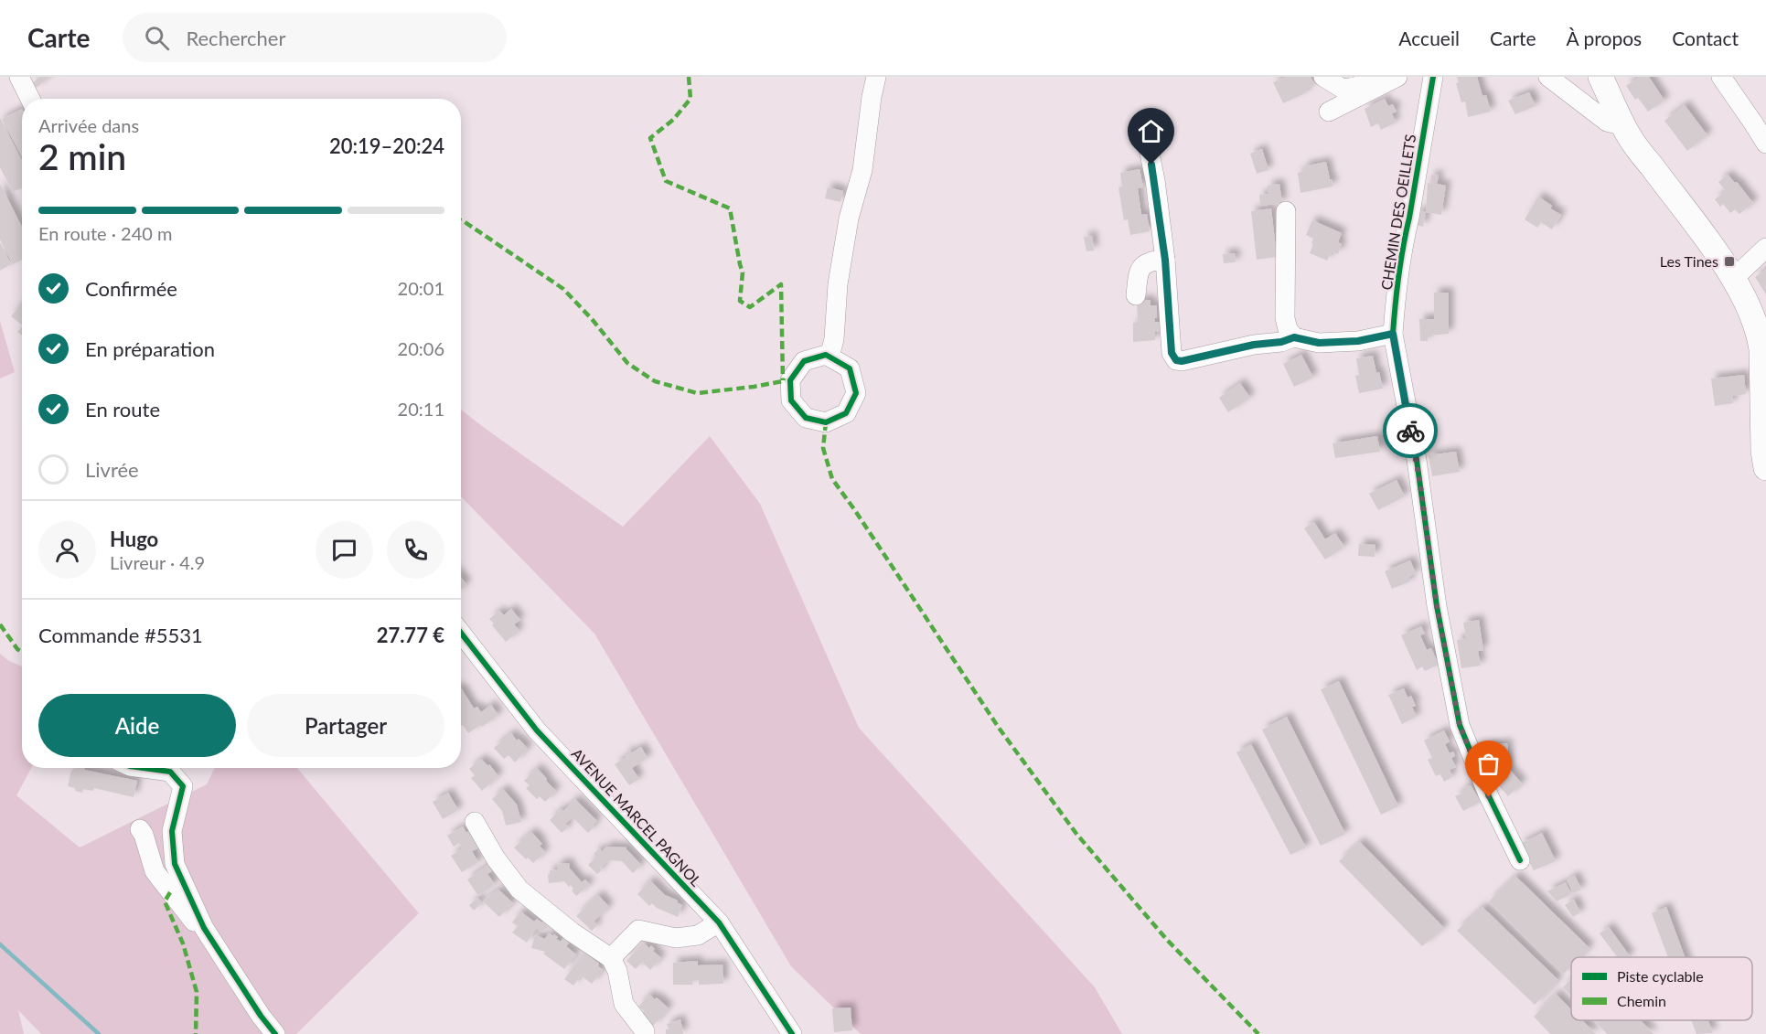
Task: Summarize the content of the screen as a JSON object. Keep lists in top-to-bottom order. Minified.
{"streets":{"street":["CHEMIN DES OEILLETS","AVENUE MARCEL PAGNOL"]},"places":{"transit":["Les Tines"]},"legend":["Piste cyclable","Chemin"],"page":{"header":"Carte","search":"Rechercher","nav":["Accueil","Carte","À propos","Contact"],"heading":["2 min","Arrivée dans","20:19–20:24"],"panel":["Hugo","Livreur · 4.9","Commande #5531","27.77 €"],"bar":"En route · 240 m","list":[["Confirmée","20:01"],["En préparation","20:06"],["En route","20:11"],"Livrée"],"buttons":["Aide","Partager"]}}
